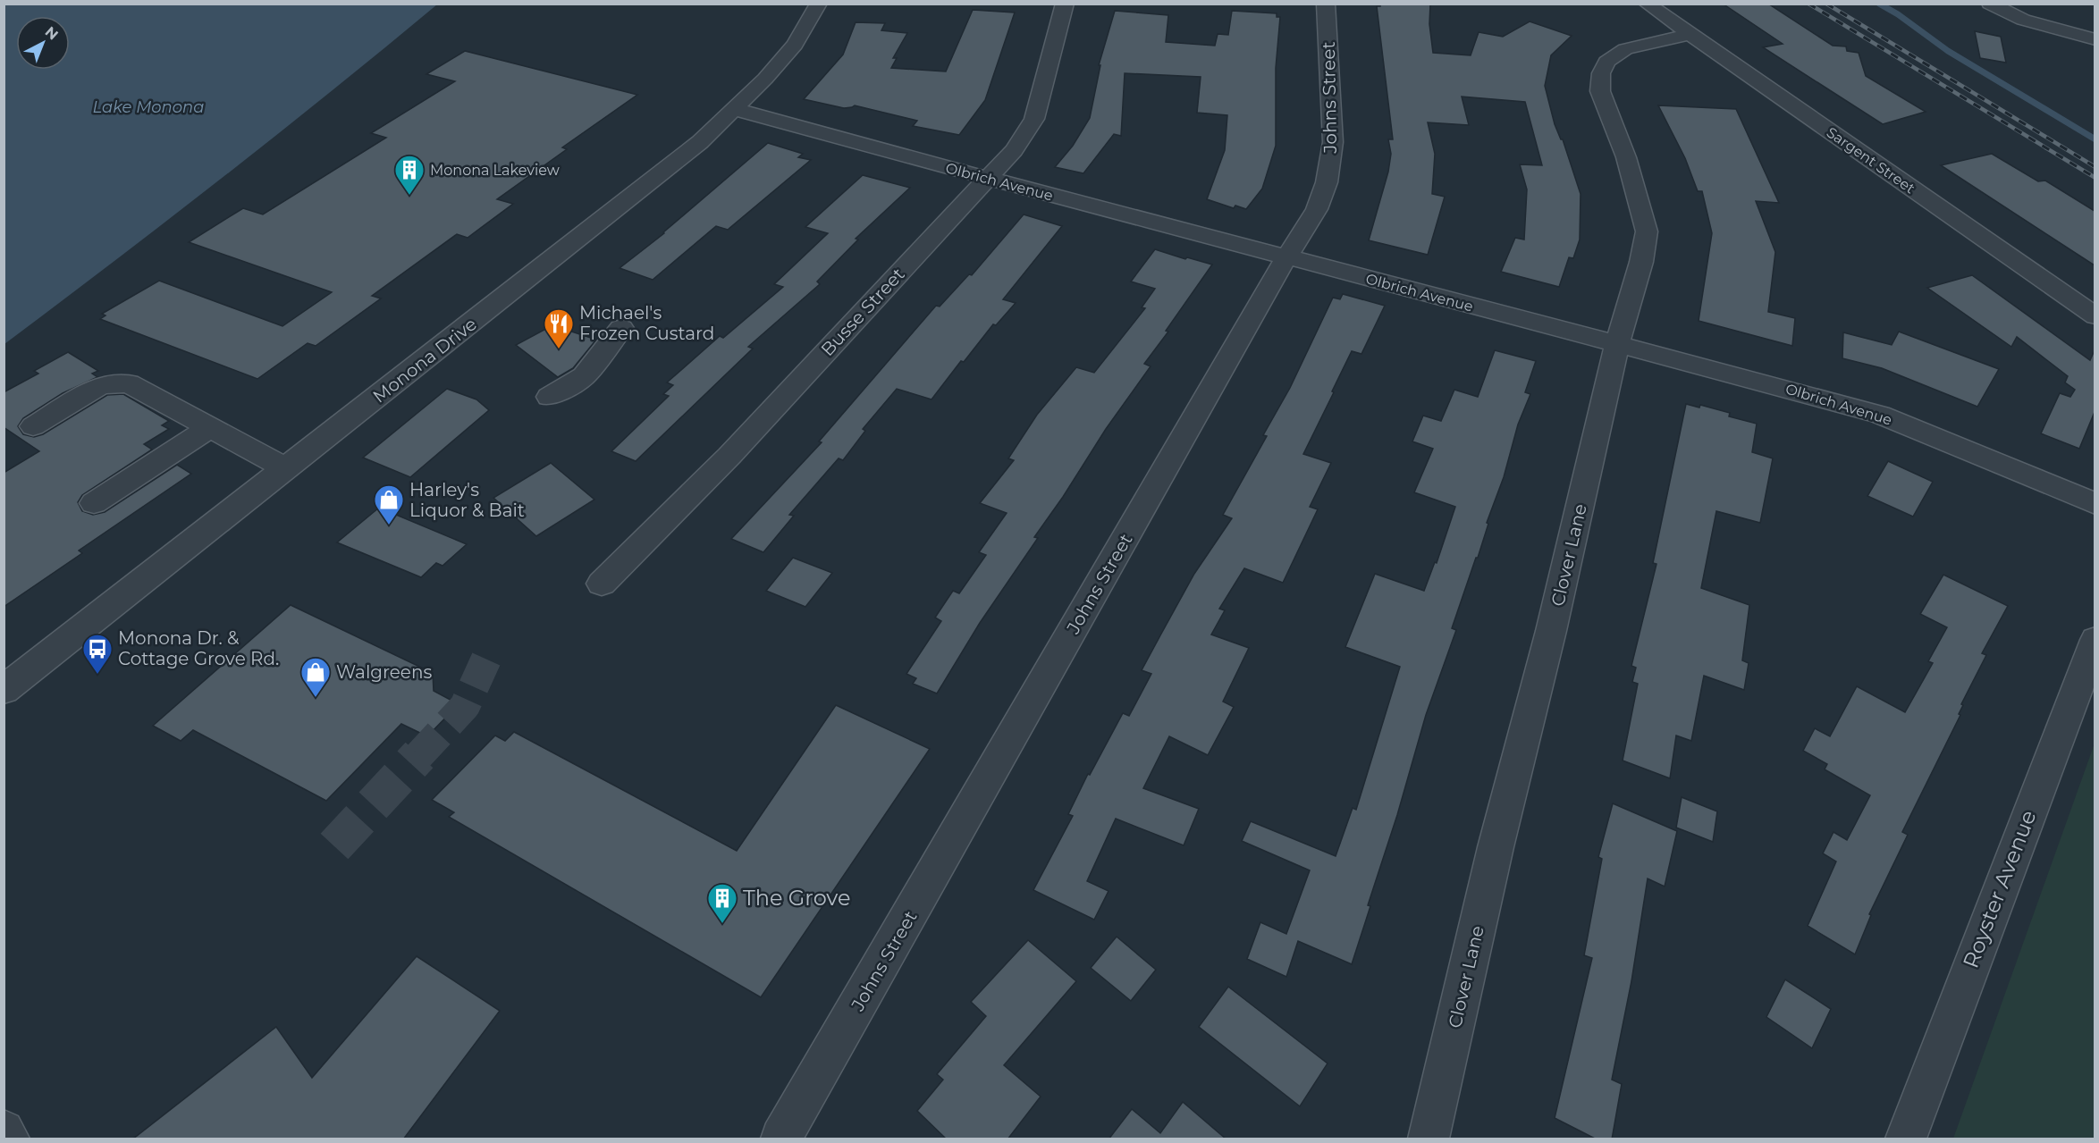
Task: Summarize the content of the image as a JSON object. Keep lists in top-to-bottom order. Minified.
{"streets":{"street":["Johns Street","Sargent Street","Olbrich Avenue","Busse Street","Monona Drive","Clover Lane","Royster Avenue"]},"crossings":[["Johns Street","Olbrich Avenue"],["Sargent Street","Clover Lane"],["Olbrich Avenue","Busse Street"],["Olbrich Avenue","Monona Drive"],["Olbrich Avenue","Clover Lane"]],"water":["Lake Monona"],"places":{"building":["Monona Lakeview","The Grove"],"restaurant":["Michael's Frozen Custard"],"shop":["Harley's Liquor & Bait","Walgreens"],"bus stop":["Monona Dr. & Cottage Grove Rd."]},"north":"top right"}
